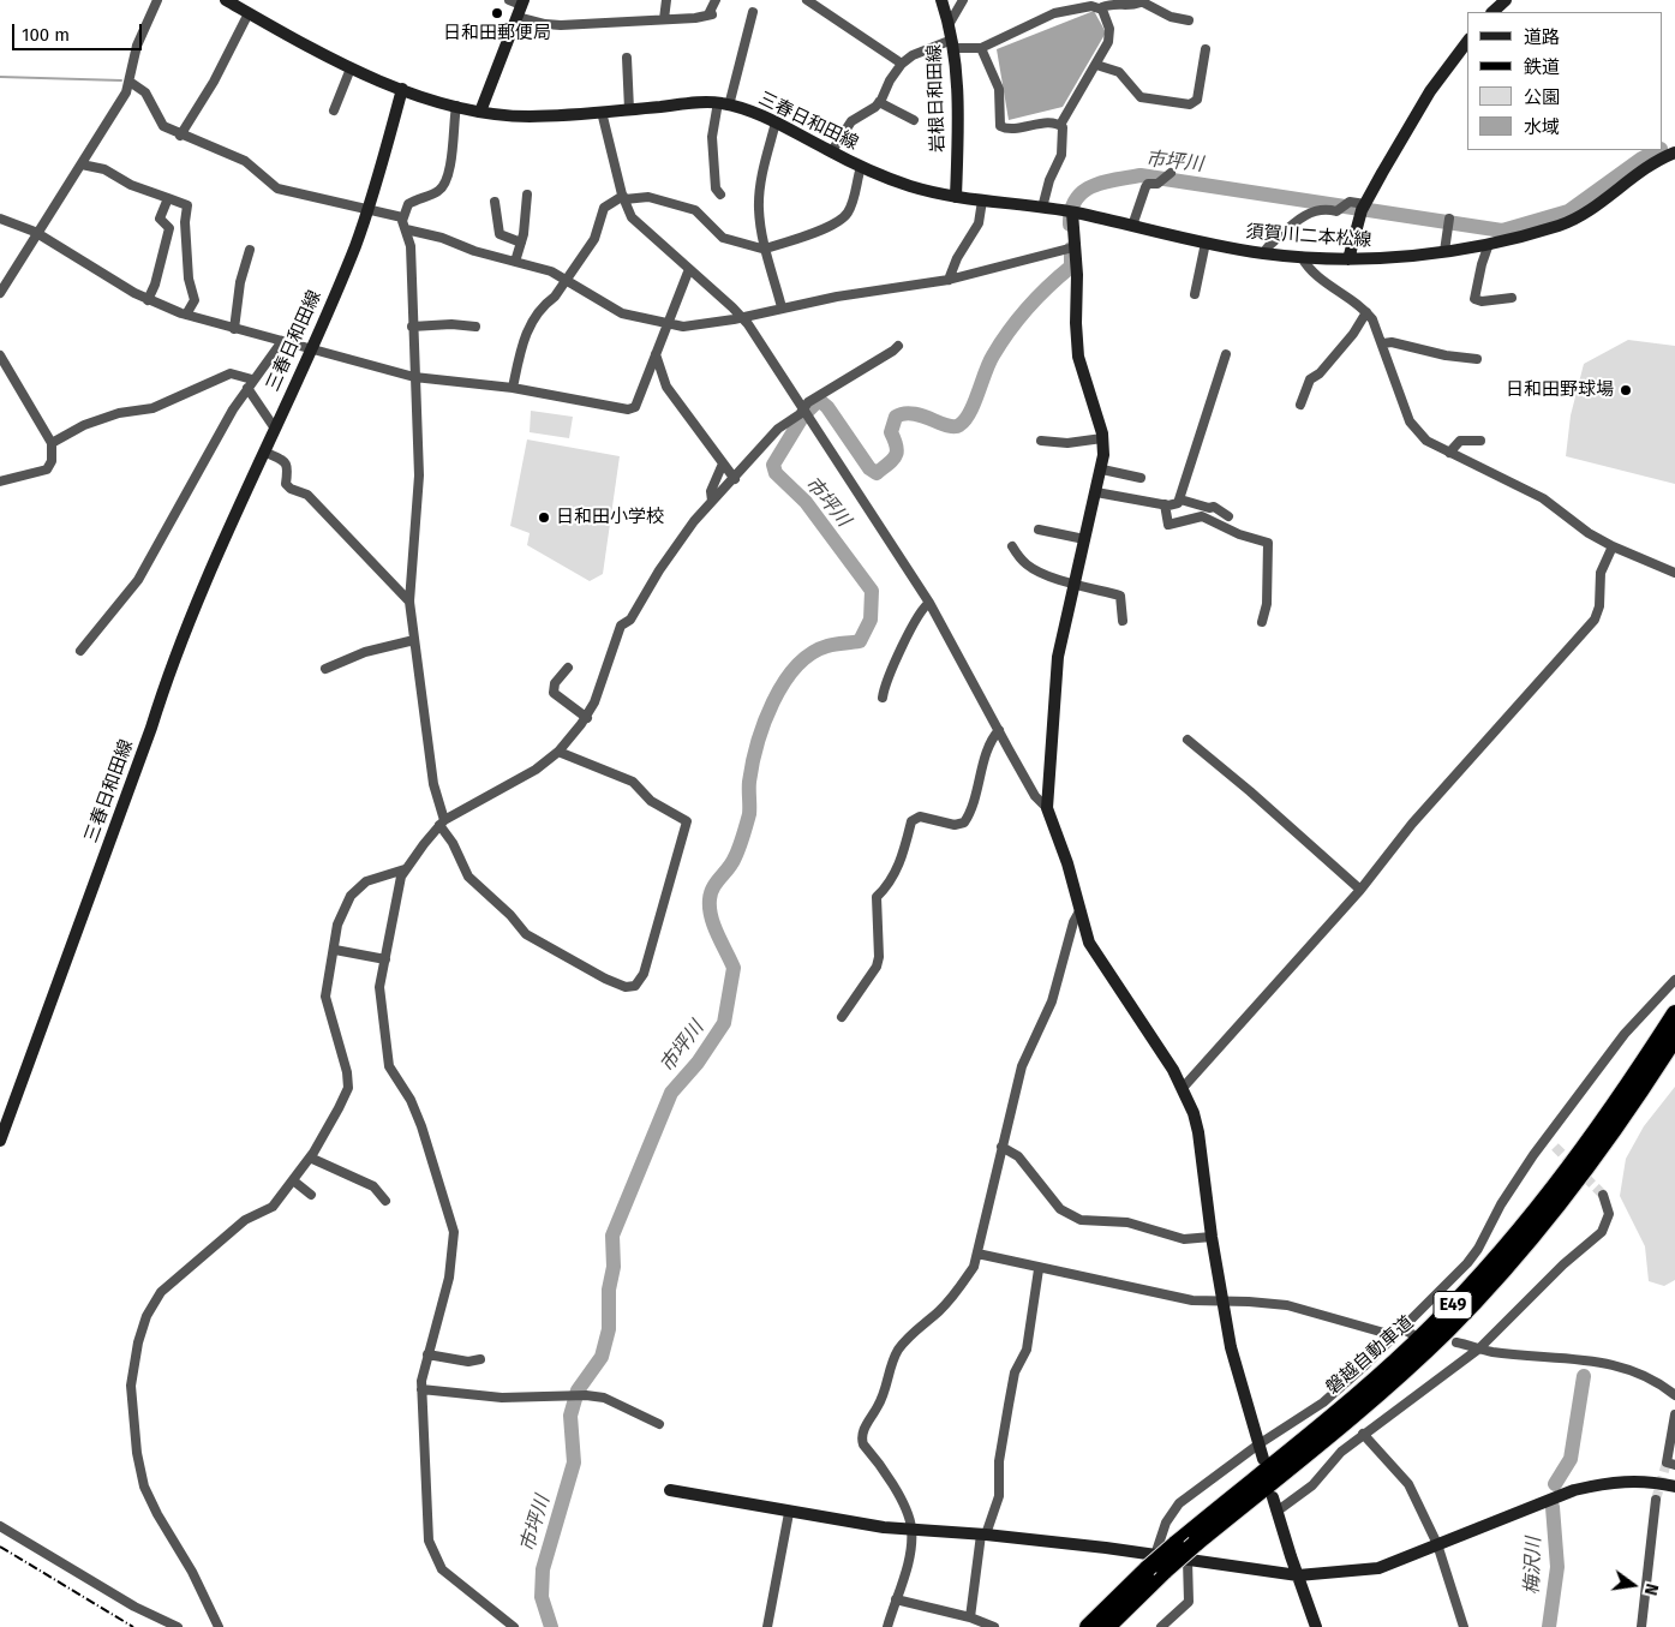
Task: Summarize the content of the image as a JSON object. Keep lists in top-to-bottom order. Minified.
{"streets":{"highway":["E49","磐越自動車道"],"main road":["岩根日和田線","三春日和田線","須賀川二本松線"]},"crossings":[["岩根日和田線","三春日和田線"],["岩根日和田線","須賀川二本松線"],["三春日和田線","須賀川二本松線"]],"water":["市坪川","梅沢川"],"places":["日和田郵便局","日和田野球場","日和田小学校"],"legend":["道路","鉄道","公園","水域"],"scale_bar":"100 m","north":"right"}
